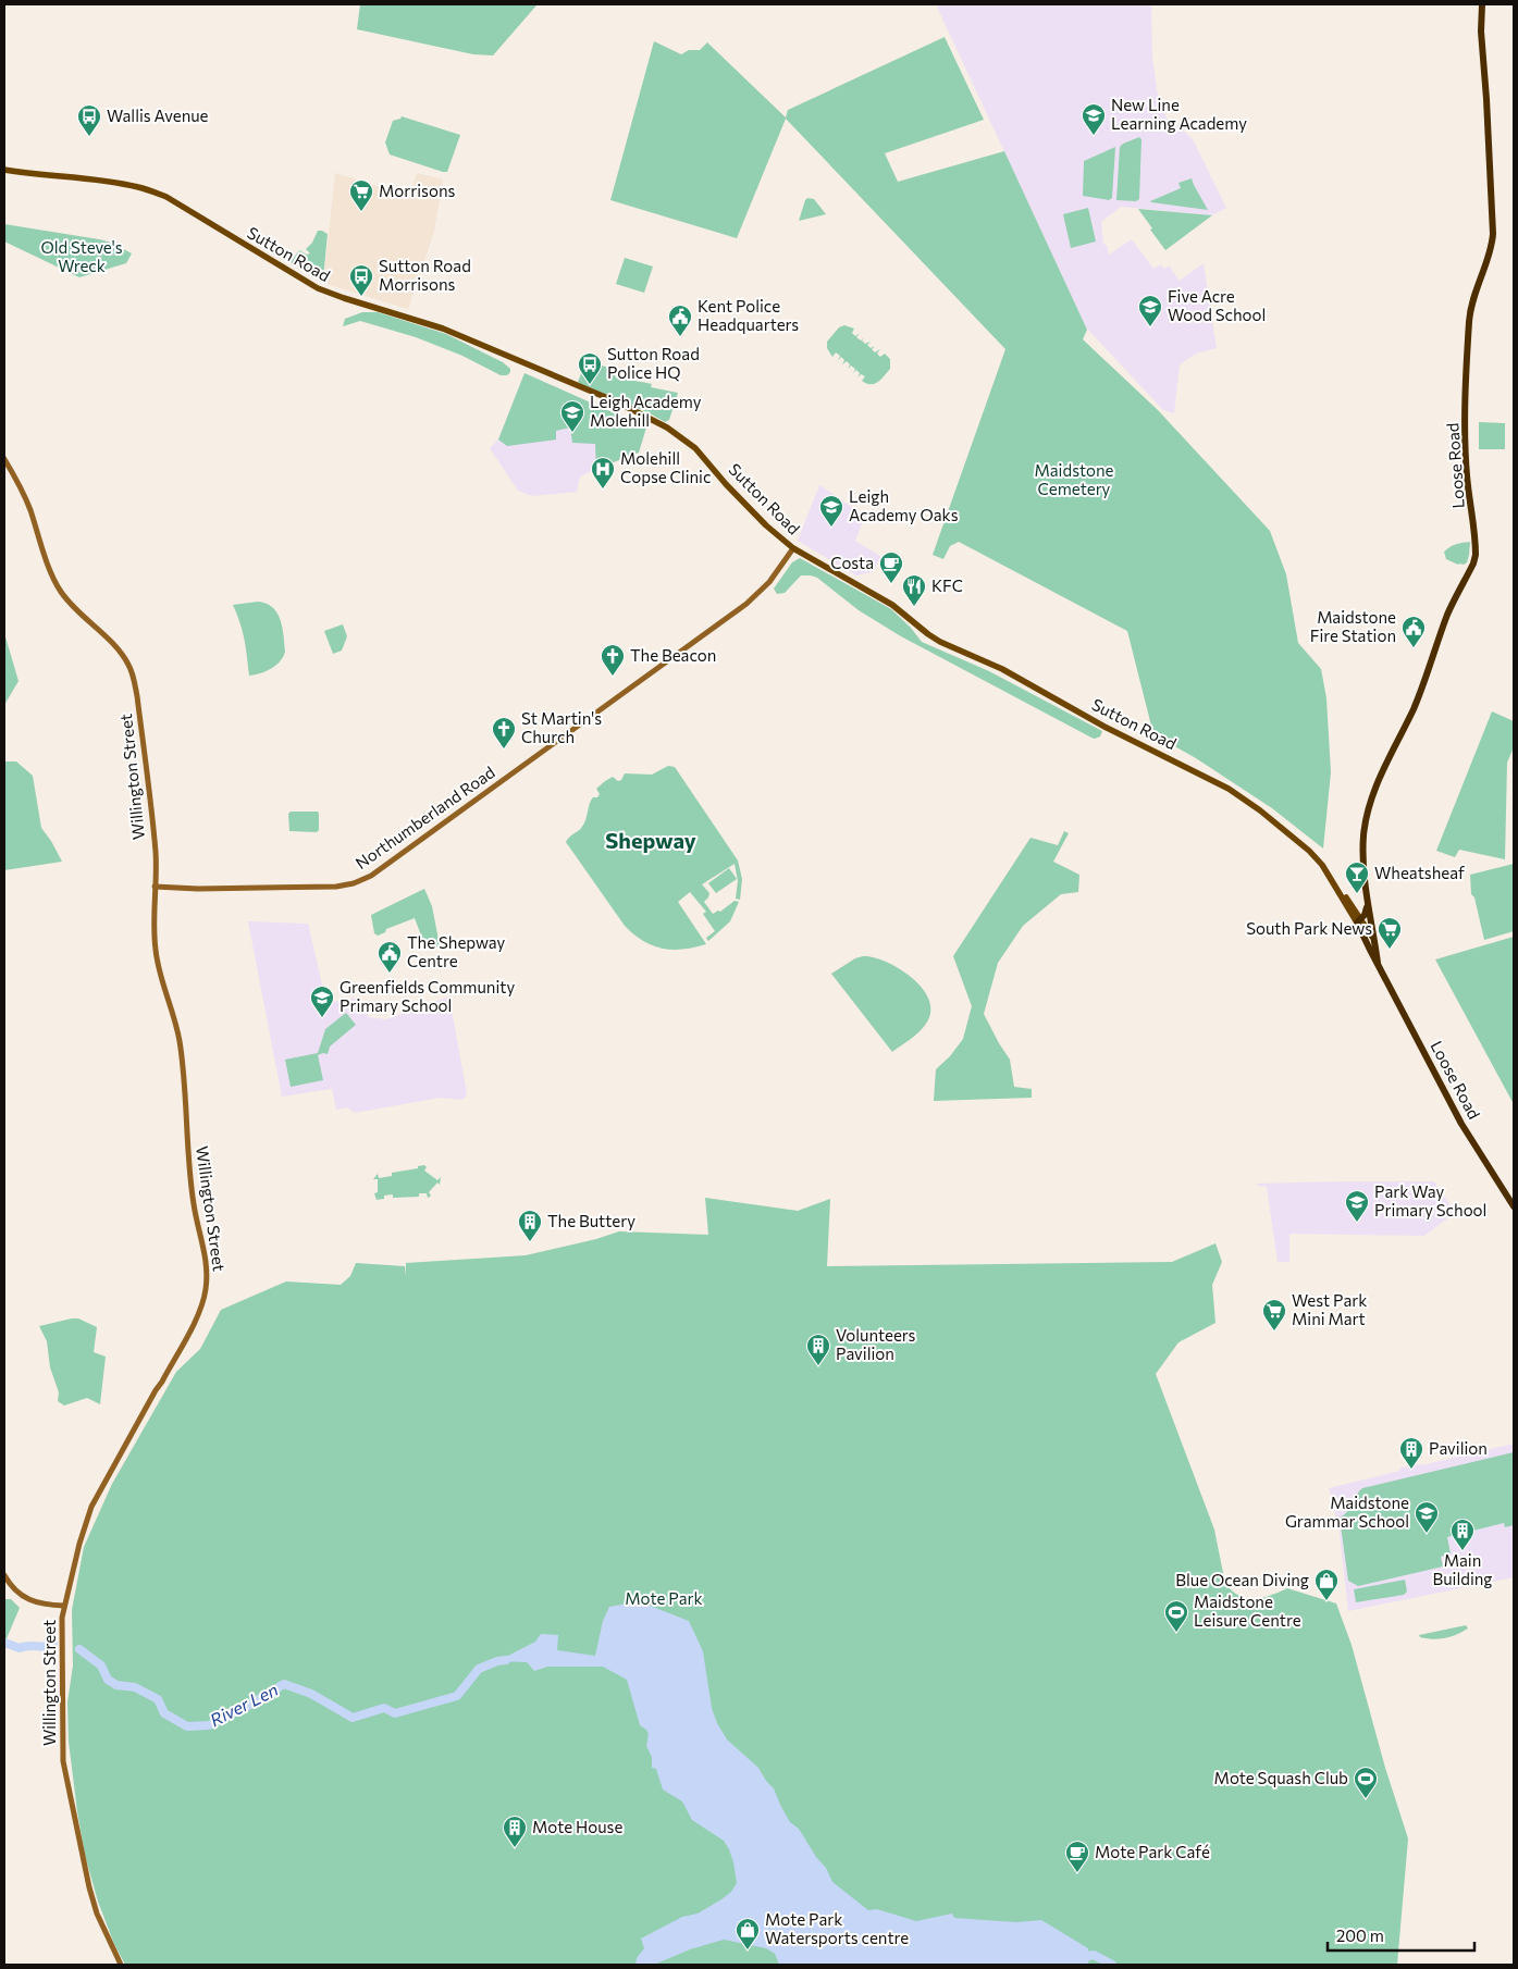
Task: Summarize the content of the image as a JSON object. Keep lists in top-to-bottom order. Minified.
{"streets":{"highway":["Loose Road"],"main road":["Sutton Road"],"street":["Willington Street","Northumberland Road"]},"crossings":[["Sutton Road","Loose Road"],["Sutton Road","Northumberland Road"],["Willington Street","Northumberland Road"]],"districts":["Shepway"],"water":["River Len"],"parks":["Old Steve's Wreck","Maidstone Cemetery","Mote Park"],"places":{"school or university":["New Line Learning Academy","Five Acre Wood School","Leigh Academy Molehill","Leigh Academy Oaks","Greenfields Community Primary School","Park Way Primary School","Maidstone Grammar School"],"bus stop":["Wallis Avenue","Sutton Road Morrisons","Sutton Road Police HQ"],"supermarket":["Morrisons","South Park News","West Park Mini Mart"],"public building":["Kent Police Headquarters","Maidstone Fire Station","The Shepway Centre"],"hospital":["Molehill Copse Clinic"],"cafe":["Costa","Mote Park Café"],"restaurant":["KFC"],"church":["The Beacon","St Martin's Church"],"bar":["Wheatsheaf"],"building":["The Buttery","Volunteers Pavilion","Pavilion","Main Building","Mote House"],"shop":["Blue Ocean Diving","Mote Park Watersports centre"],"sports":["Maidstone Leisure Centre","Mote Squash Club"]},"scale_bar":"200 m"}
